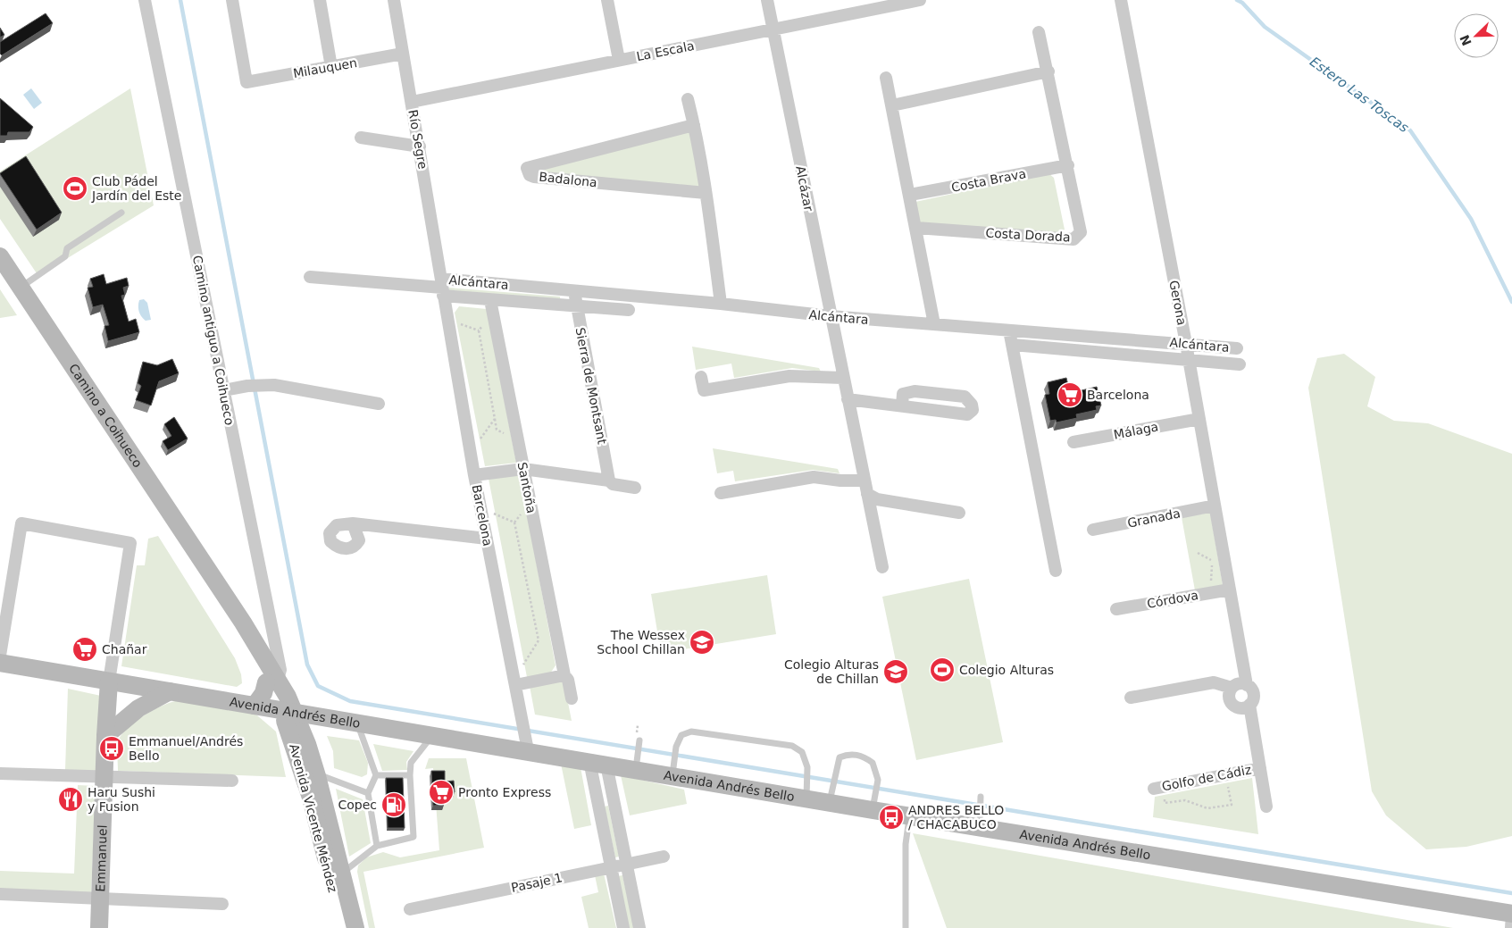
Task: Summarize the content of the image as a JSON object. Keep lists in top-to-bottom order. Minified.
{"streets":{"main road":["Camino a Coihueco","Avenida Andrés Bello","Avenida Vicente Méndez","Emmanuel"],"street":["La Escala","Milauquen","Río Segre","Badalona","Costa Brava","Alcázar","Costa Dorada","Alcántara","Gerona","Camino antiguo a Coihueco","Sierra de Montsant","Málaga","Santoña","Barcelona","Granada","Córdova","Golfo de Cádiz","Pasaje 1"]},"crossings":[["La Escala","Río Segre"],["La Escala","Alcázar"],["Milauquen","Río Segre"],["Río Segre","Alcántara"],["Río Segre","Barcelona"],["Costa Brava","Costa Dorada"],["Alcázar","Alcántara"],["Alcántara","Gerona"],["Alcántara","Sierra de Montsant"],["Alcántara","Santoña"],["Alcántara","Barcelona"],["Gerona","Málaga"],["Gerona","Granada"],["Gerona","Córdova"],["Gerona","Golfo de Cádiz"],["Camino antiguo a Coihueco","Camino a Coihueco"],["Camino a Coihueco","Avenida Andrés Bello"],["Camino a Coihueco","Avenida Vicente Méndez"],["Barcelona","Avenida Andrés Bello"],["Avenida Andrés Bello","Avenida Vicente Méndez"],["Avenida Andrés Bello","Emmanuel"]],"water":["Estero Las Toscas"],"places":{"sports":["Club Pádel Jardín del Este","Colegio Alturas"],"supermarket":["Barcelona","Chañar","Pronto Express"],"school or university":["The Wessex School Chillan","Colegio Alturas de Chillan"],"bus stop":["Emmanuel/Andrés Bello","ANDRES BELLO / CHACABUCO"],"restaurant":["Haru Sushi y Fusion"],"fuel station":["Copec"]},"north":"bottom left"}
